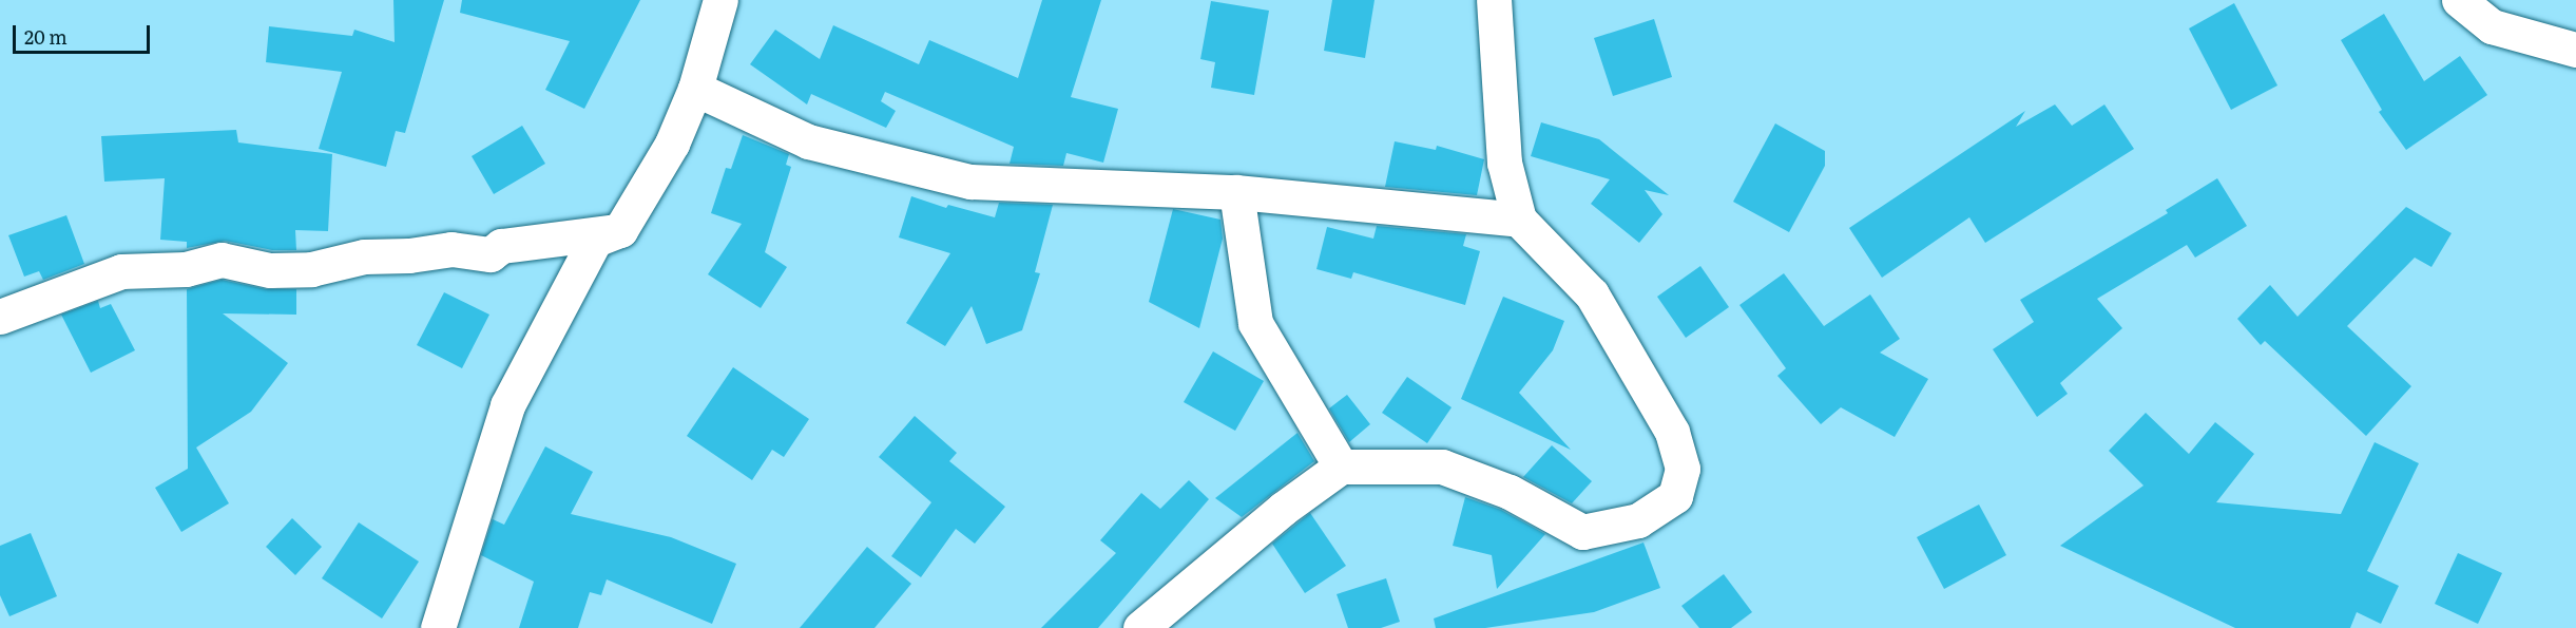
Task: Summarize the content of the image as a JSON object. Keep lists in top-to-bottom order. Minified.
{"scale_bar":"20 m"}
